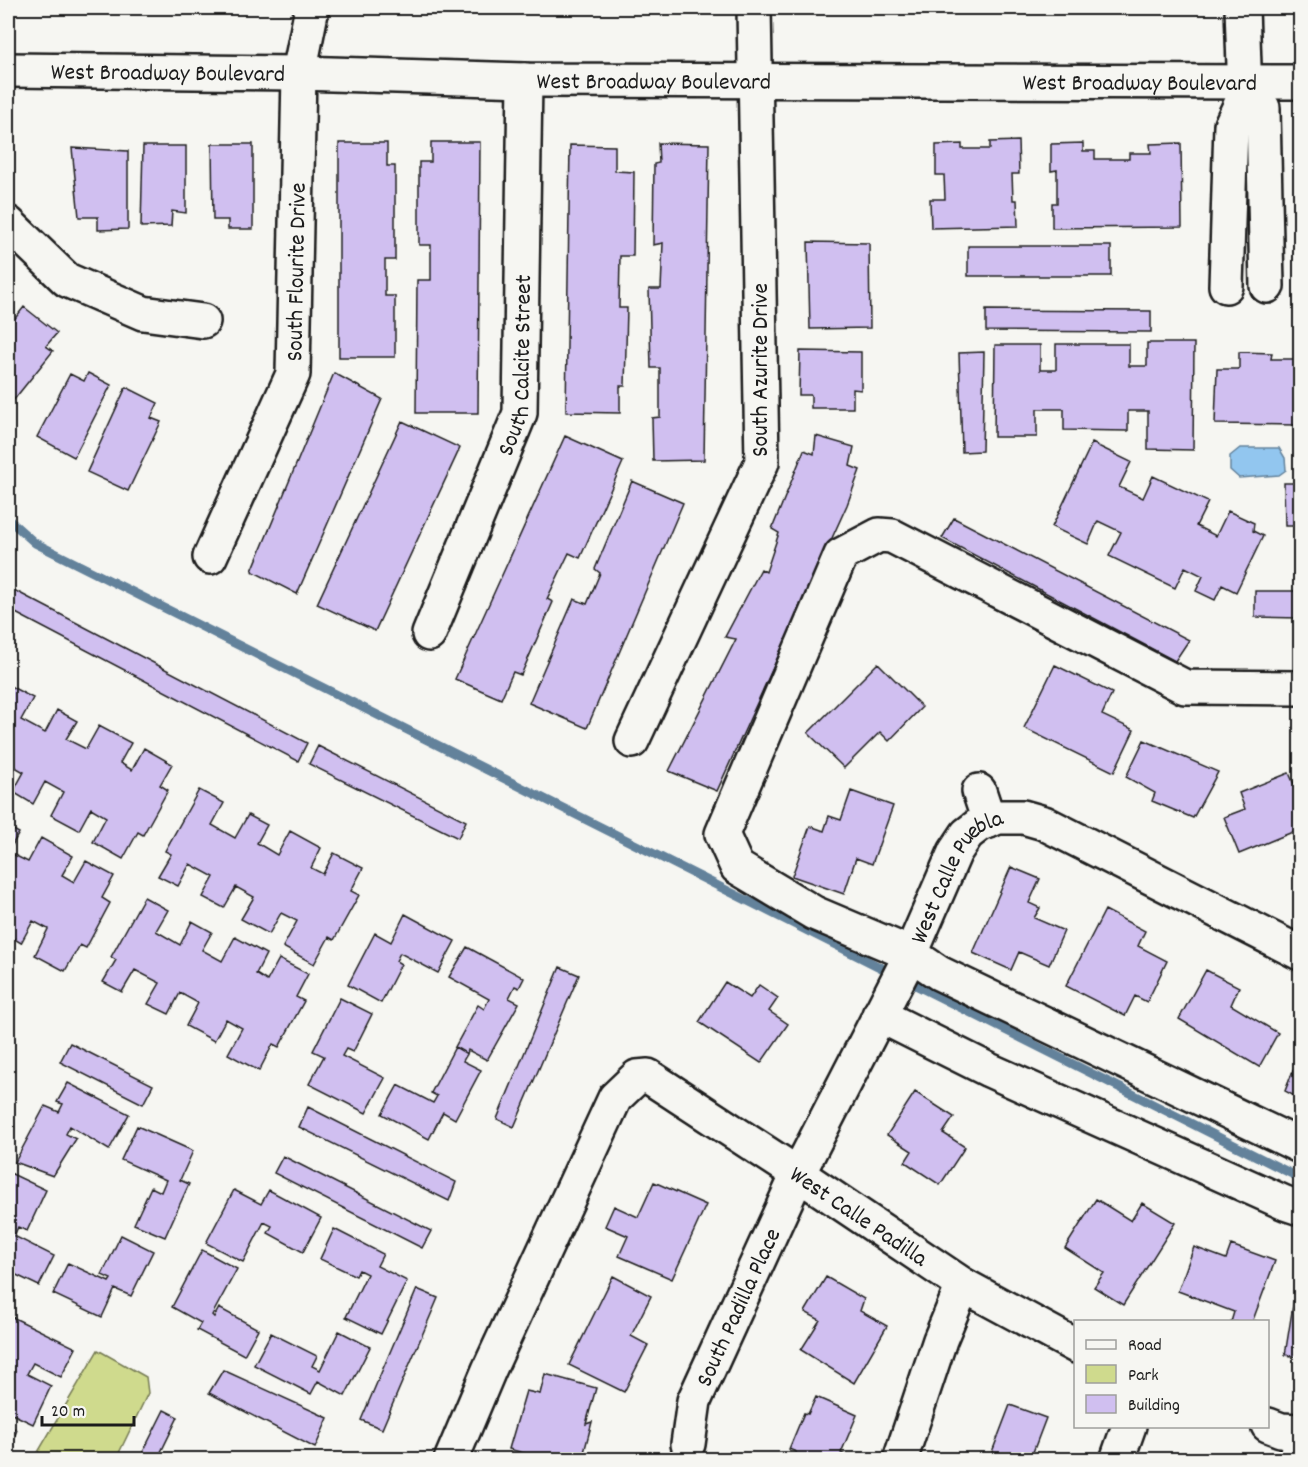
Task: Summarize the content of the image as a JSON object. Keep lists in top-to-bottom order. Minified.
{"streets":{"street":["West Broadway Boulevard","South Flourite Drive","South Calcite Street","South Azurite Drive","West Calle Puebla","West Calle Padilla","South Padilla Place"]},"crossings":[["West Broadway Boulevard","South Flourite Drive"],["West Broadway Boulevard","South Calcite Street"],["West Broadway Boulevard","South Azurite Drive"],["West Calle Puebla","West Calle Padilla"],["West Calle Puebla","South Padilla Place"],["West Calle Padilla","South Padilla Place"]],"legend":["Road","Park","Building"],"scale_bar":"20 m"}
